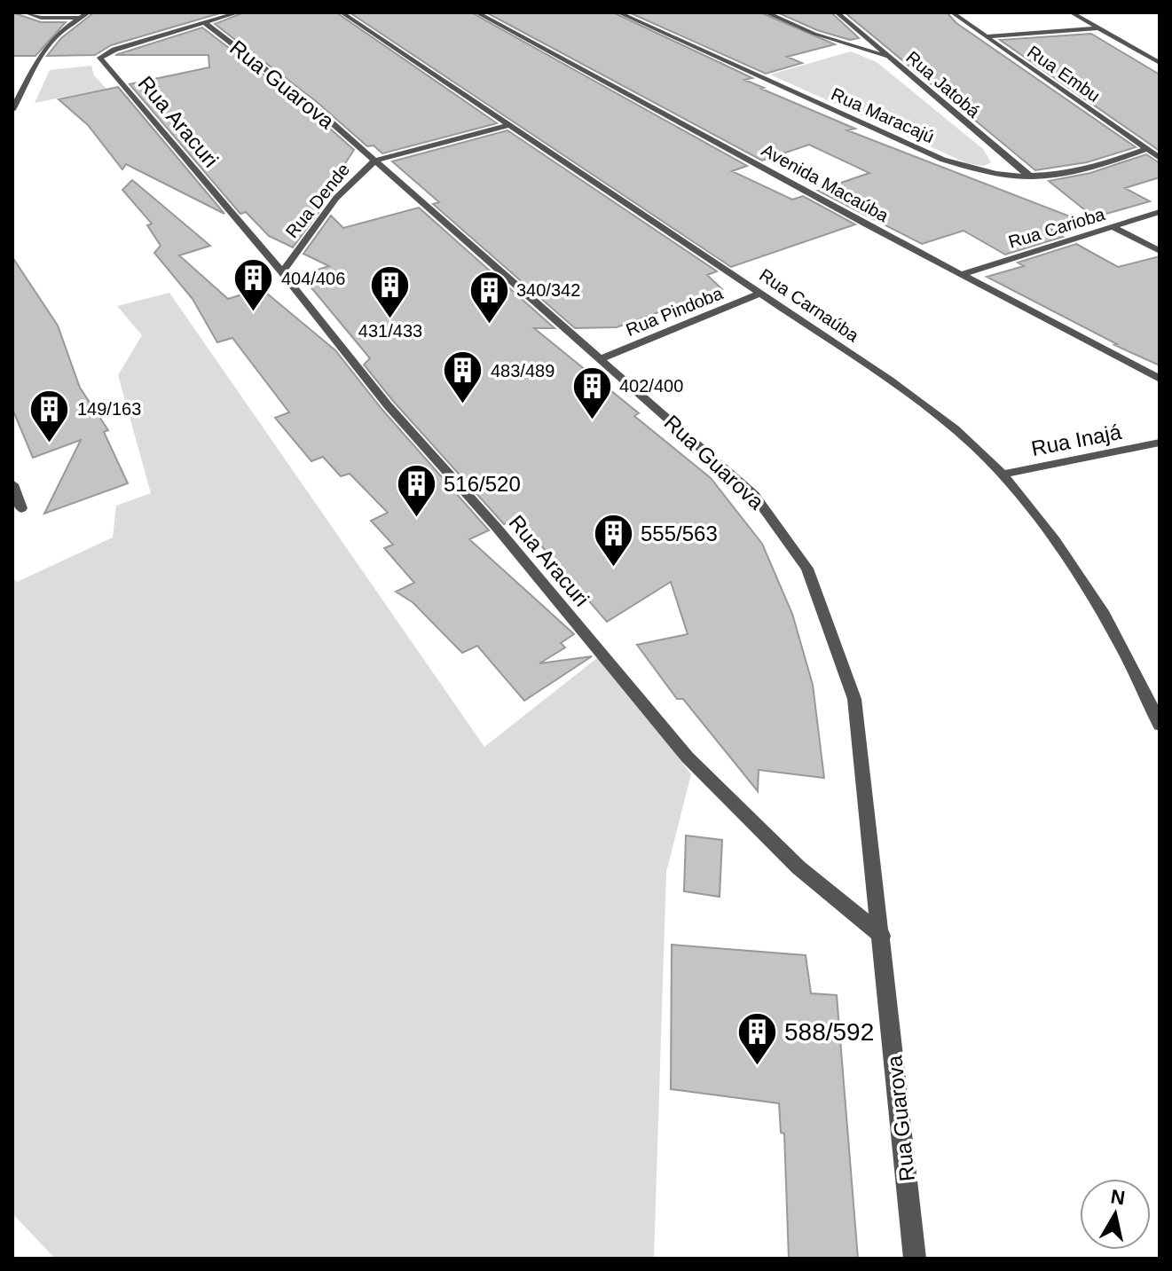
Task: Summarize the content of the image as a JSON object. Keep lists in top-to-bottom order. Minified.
{"streets":{"street":["Rua Embu","Rua Guarova","Rua Jatobá","Rua Maracajú","Rua Aracuri","Avenida Macaúba","Rua Dende","Rua Carioba","Rua Carnaúba","Rua Pindoba","Rua Inajá"]},"crossings":[["Rua Embu","Rua Maracajú"],["Rua Guarova","Rua Aracuri"],["Rua Guarova","Rua Dende"],["Rua Guarova","Rua Pindoba"],["Rua Jatobá","Rua Maracajú"],["Rua Aracuri","Rua Dende"],["Avenida Macaúba","Rua Carioba"],["Rua Dende","Rua Carnaúba"],["Rua Carnaúba","Rua Pindoba"],["Rua Carnaúba","Rua Inajá"]],"places":{"building":["404/406","431/433","340/342","483/489","402/400","149/163","516/520","555/563","588/592"]},"north":"top"}
